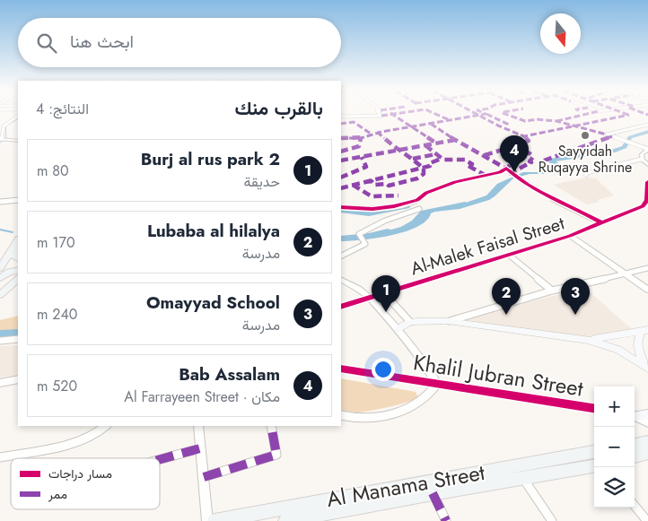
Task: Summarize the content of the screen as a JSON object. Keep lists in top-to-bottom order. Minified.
{"streets":{"main road":["Al Manama Street"],"street":["Al-Malek Faisal Street","Khalil Jubran Street"]},"places":["Sayyidah Ruqayya Shrine"],"legend":["مسار دراجات","ممر"],"north":"bottom","page":{"search":"ابحث هنا","heading":["بالقرب منك","النتائج: 4"],"pins":["4","1","2","3"],"list":[{"mark":"1","name":"Burj al rus park 2","note":"حديقة","value":"80 m"},{"mark":"2","name":"Lubaba al hilalya","note":"مدرسة","value":"170 m"},{"mark":"3","name":"Omayyad School","note":"مدرسة","value":"240 m"},{"mark":"4","name":"Bab Assalam","note":"مكان · Al Farrayeen Street","value":"520 m"}],"map_buttons":["+","−"]}}
